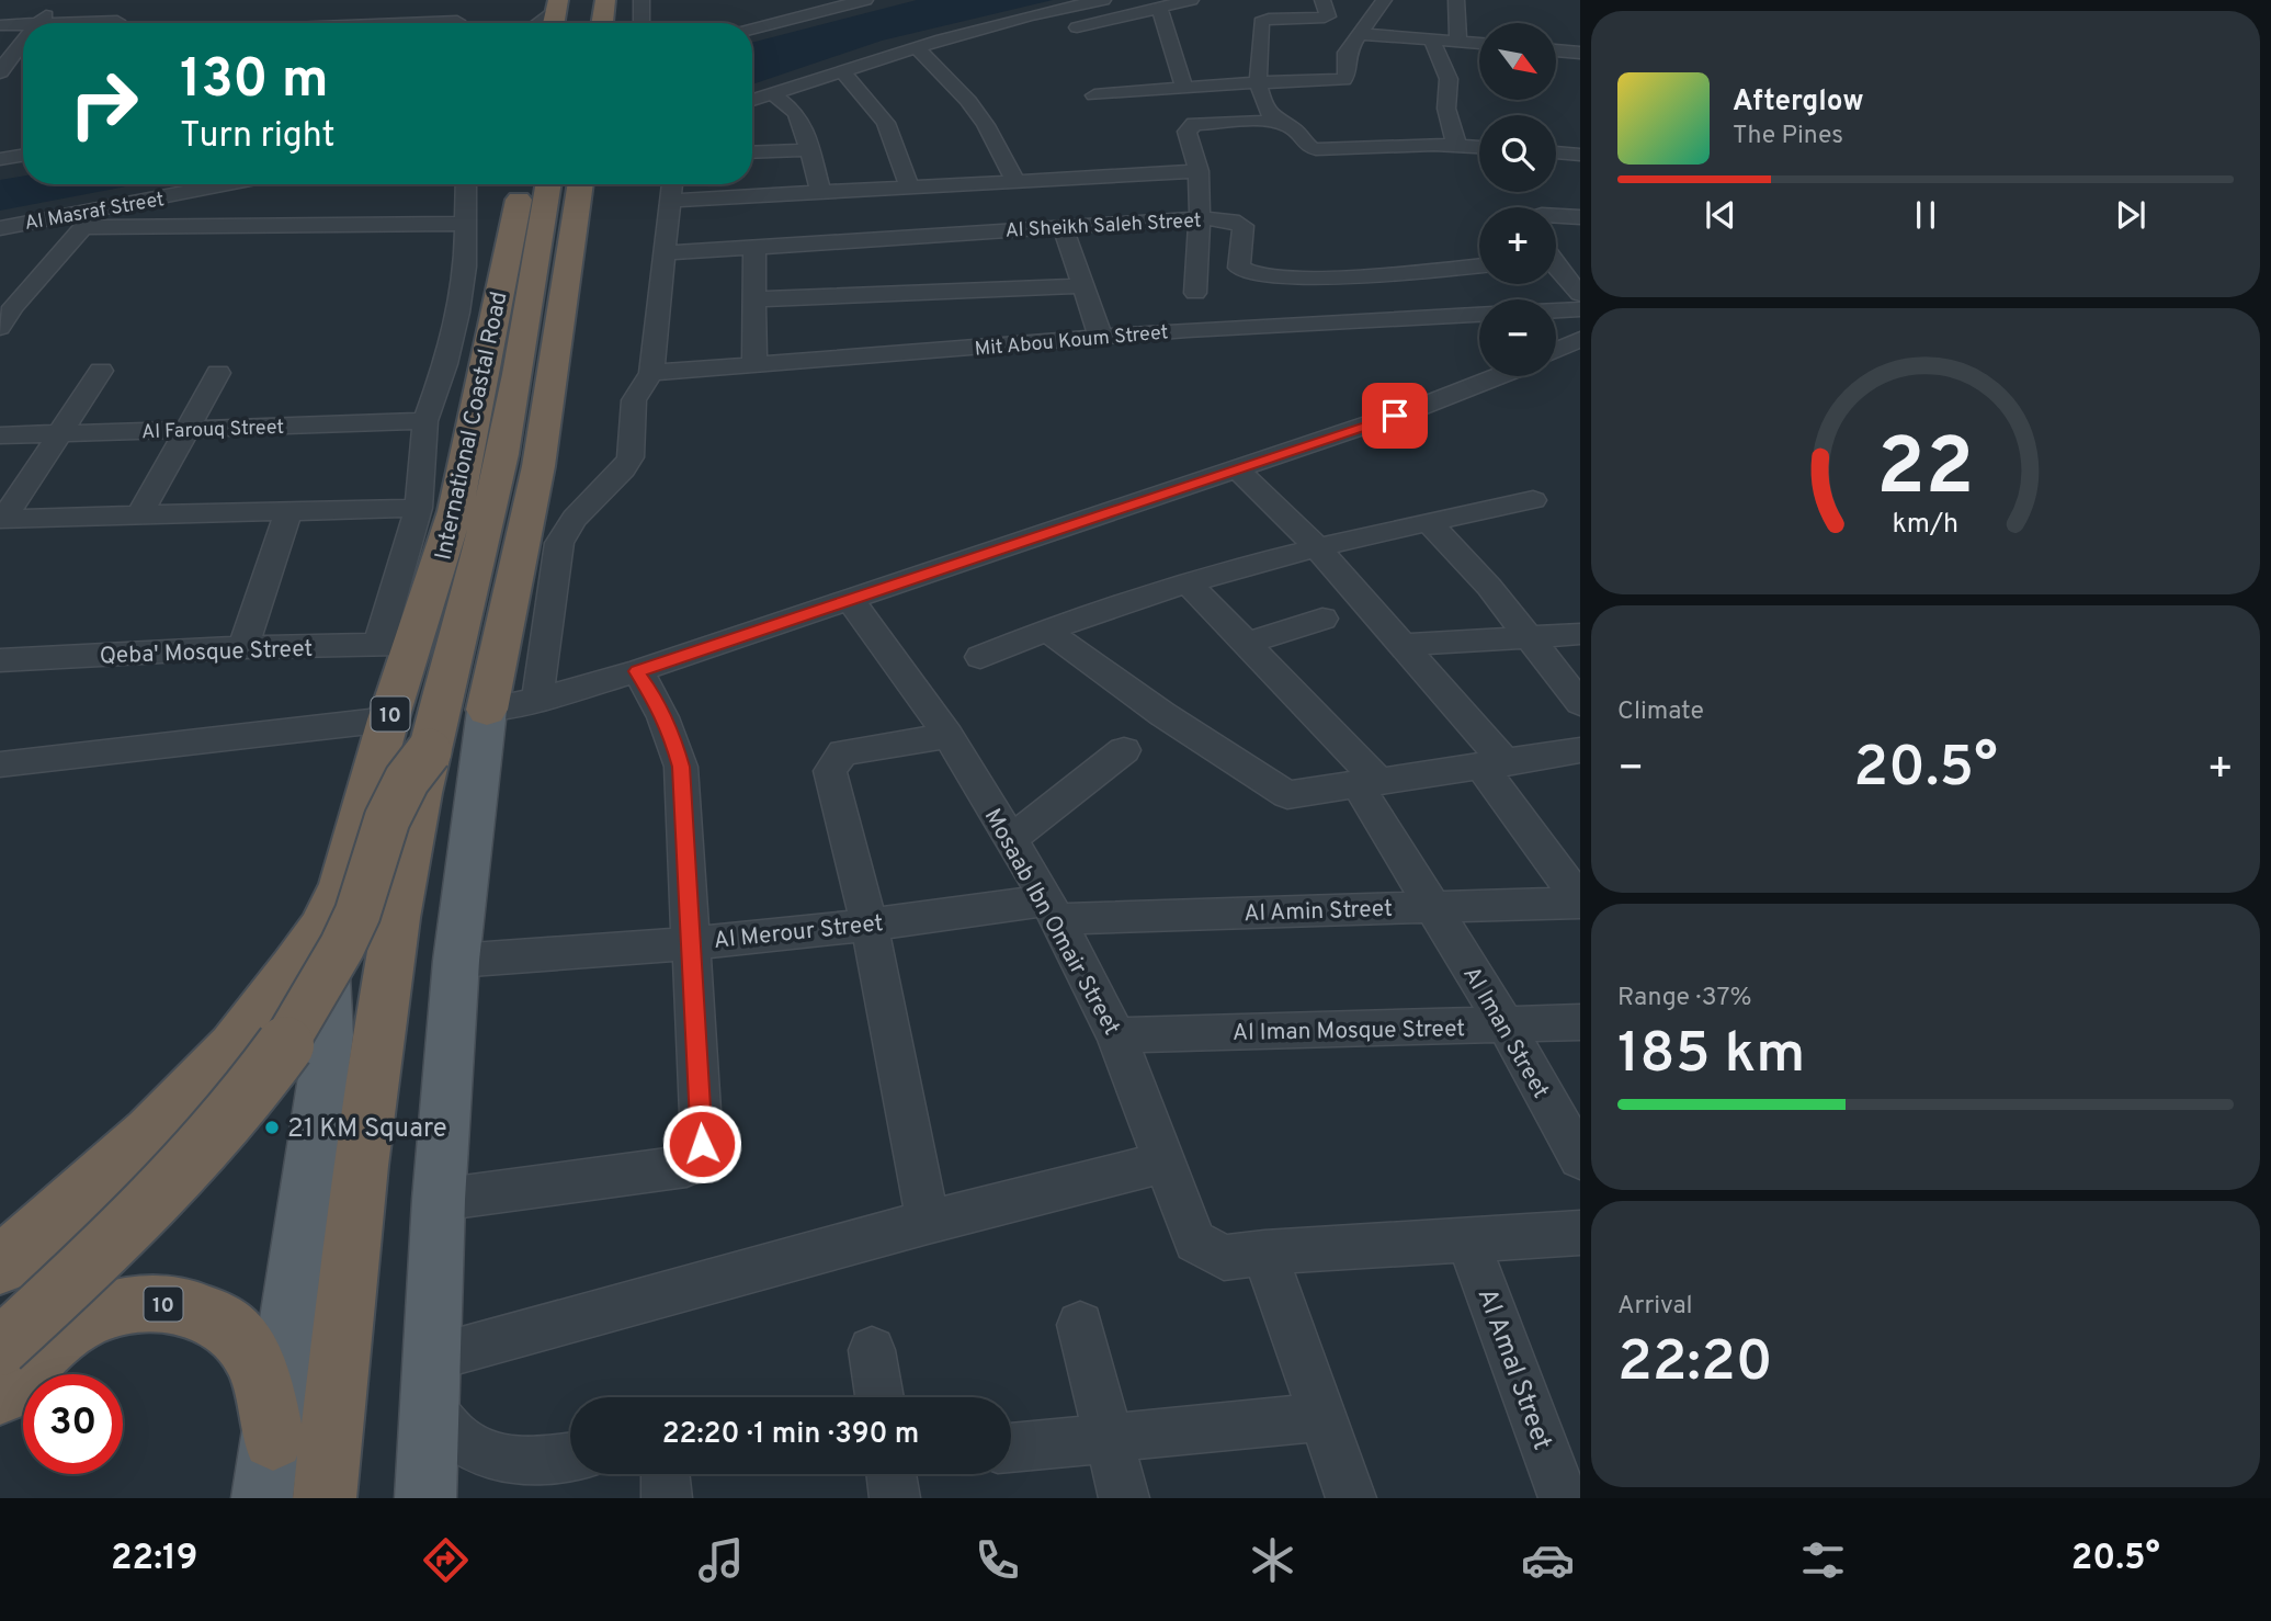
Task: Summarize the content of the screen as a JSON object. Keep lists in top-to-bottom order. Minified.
{"streets":{"highway":["International Coastal Road","10"],"street":["Al Masraf Street","Al Sheikh Saleh Street","Mit Abou Koum Street","Al Farouq Street","Qeba' Mosque Street","Al Amin Street","Mosaab Ibn Omair Street","Al Merour Street","Al Iman Mosque Street","Al Iman Street","Al Amal Street"]},"crossings":[["International Coastal Road","Qeba' Mosque Street"],["International Coastal Road","10"],["Al Amin Street","Mosaab Ibn Omair Street"],["Al Amin Street","Al Merour Street"],["Al Amin Street","Al Iman Street"],["Mosaab Ibn Omair Street","Al Merour Street"],["Mosaab Ibn Omair Street","Al Iman Mosque Street"],["Mosaab Ibn Omair Street","Al Amal Street"],["Al Iman Mosque Street","Al Iman Street"]],"places":["21 KM Square"],"north":"bottom right","page":{"map_buttons":["+","−"],"turn":["130 m","Turn right"],"song":["Afterglow","The Pines"],"tile":["Climate",["Range · 37%","185 km"],["Arrival","22:20"]],"heat":["−","20.5°","+"],"limit":"30","trip":"22:20 · 1 min · 390 m","tabs":["22:19","20.5°"],"gauge":["22","km/h"]}}
